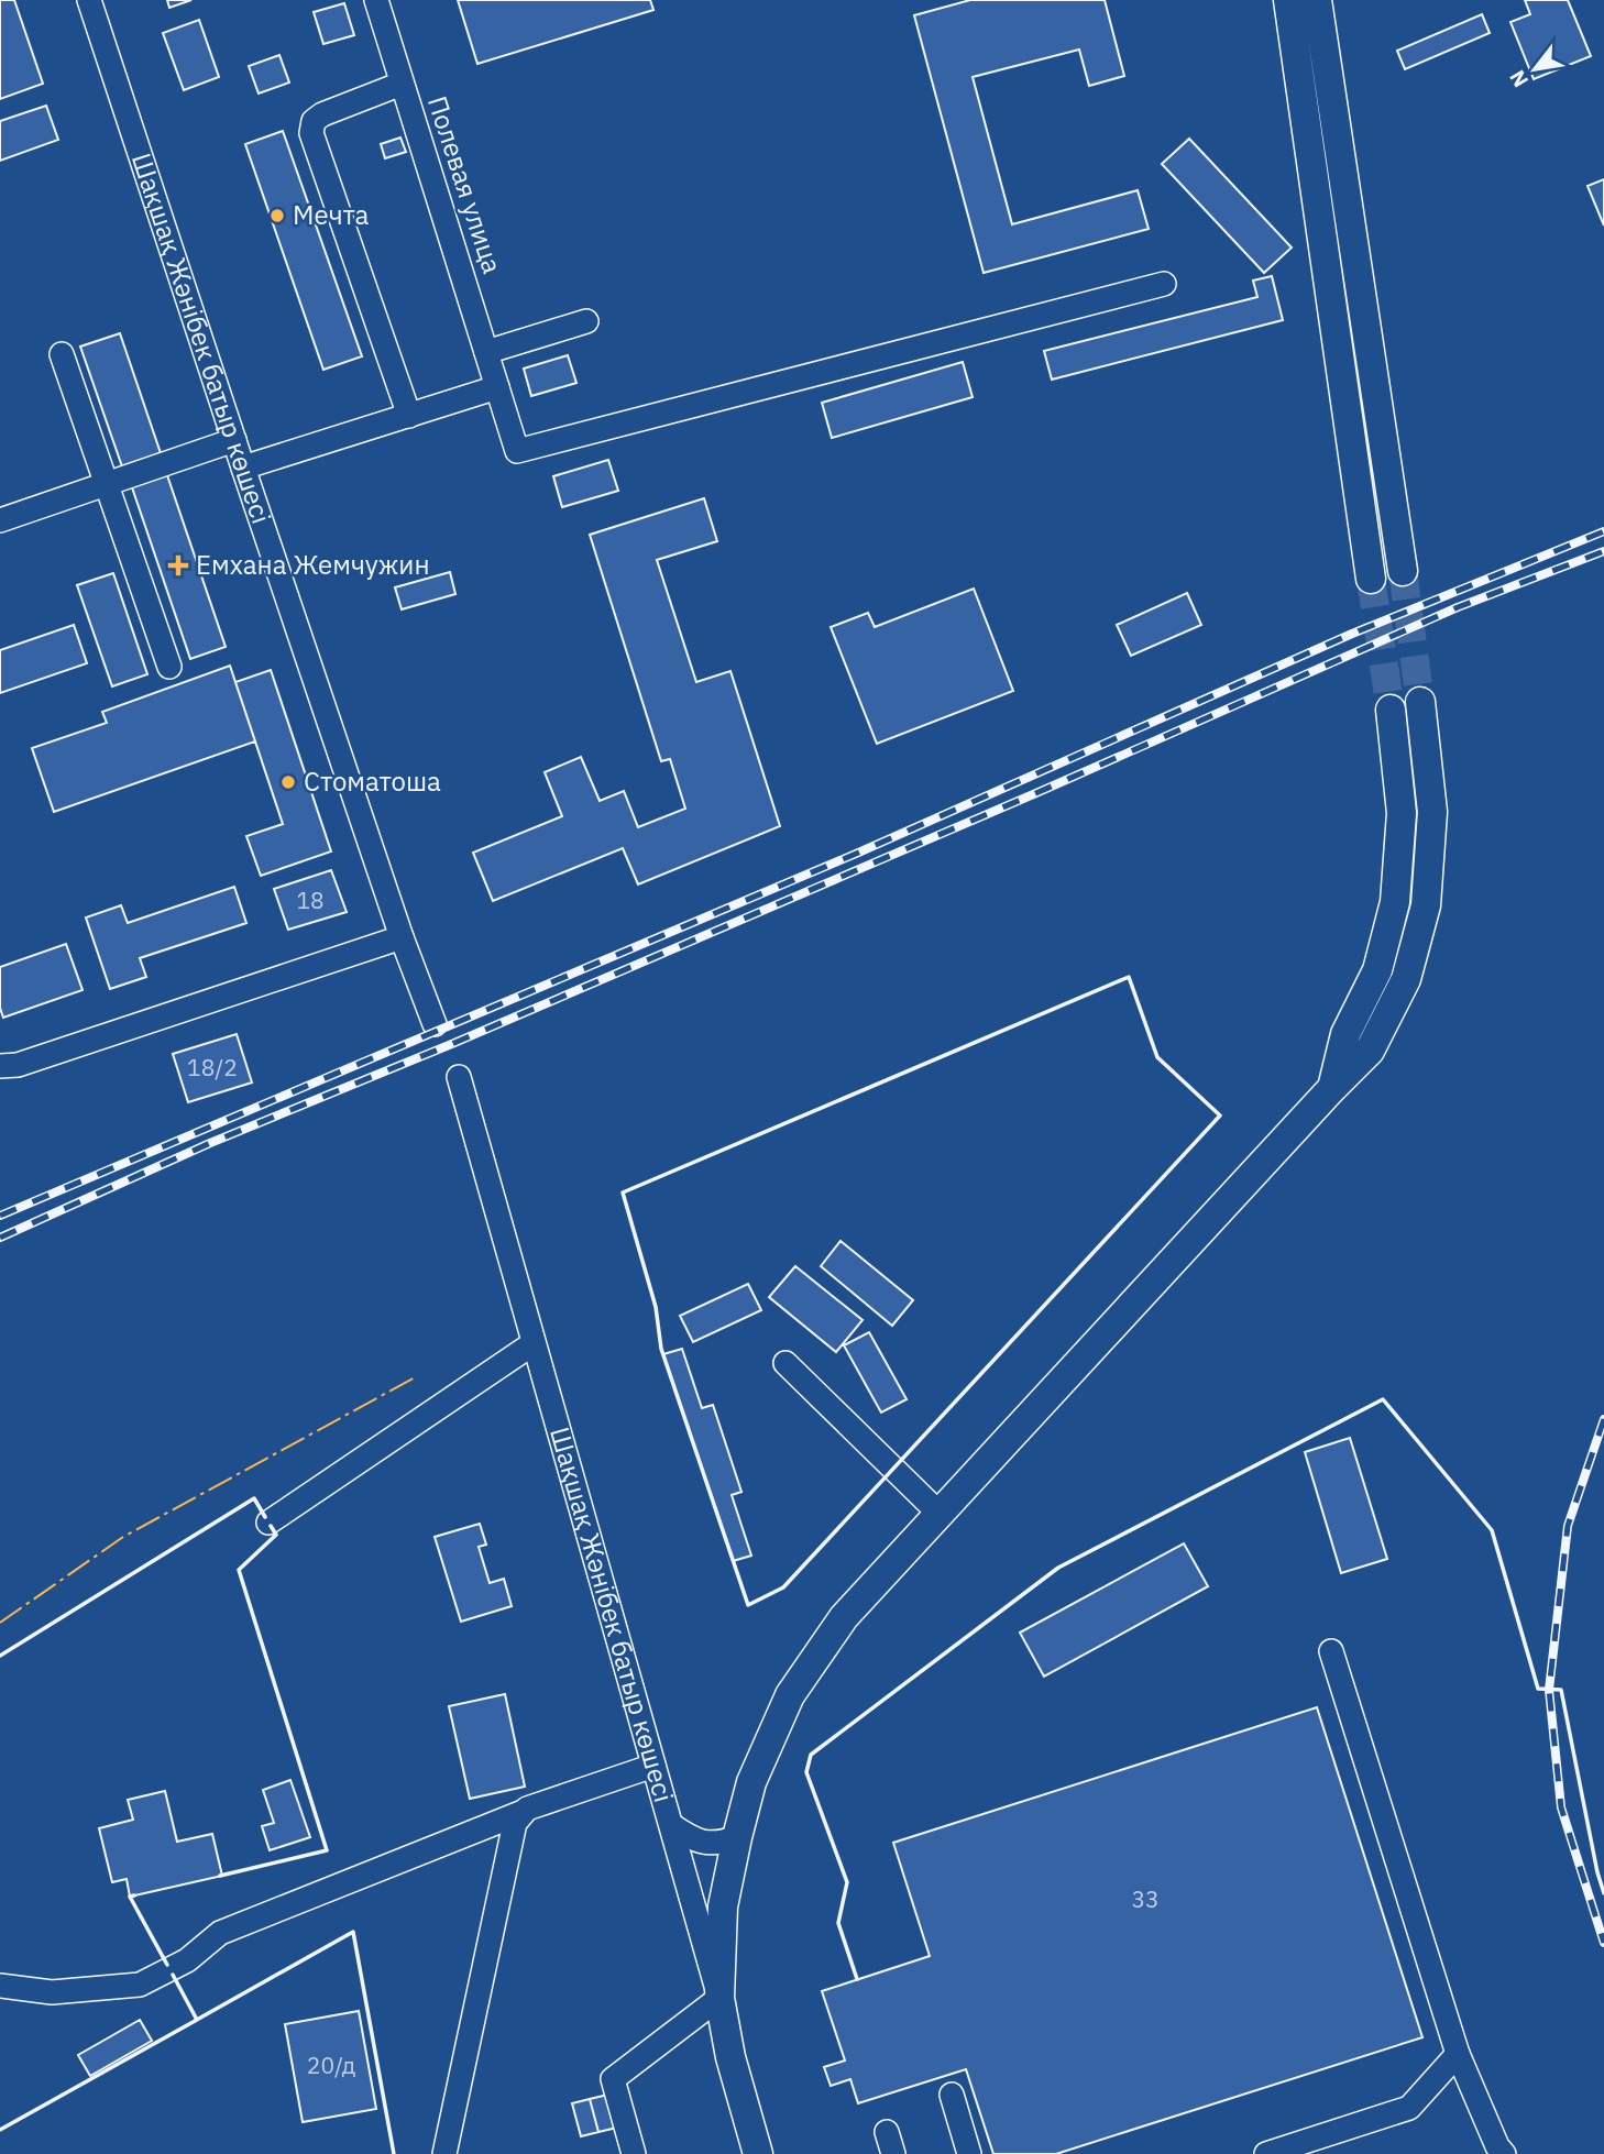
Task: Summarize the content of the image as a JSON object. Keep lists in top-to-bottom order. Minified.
{"streets":{"main road":["Шақшақ Жәнібек батыр көшесі"],"street":["Полевая улица"]},"places":{"other":["Мечта","Стоматоша"],"health":["Емхана Жемчужин"]},"house_numbers":["18","18/2","33","20/д"],"north":"bottom left"}
